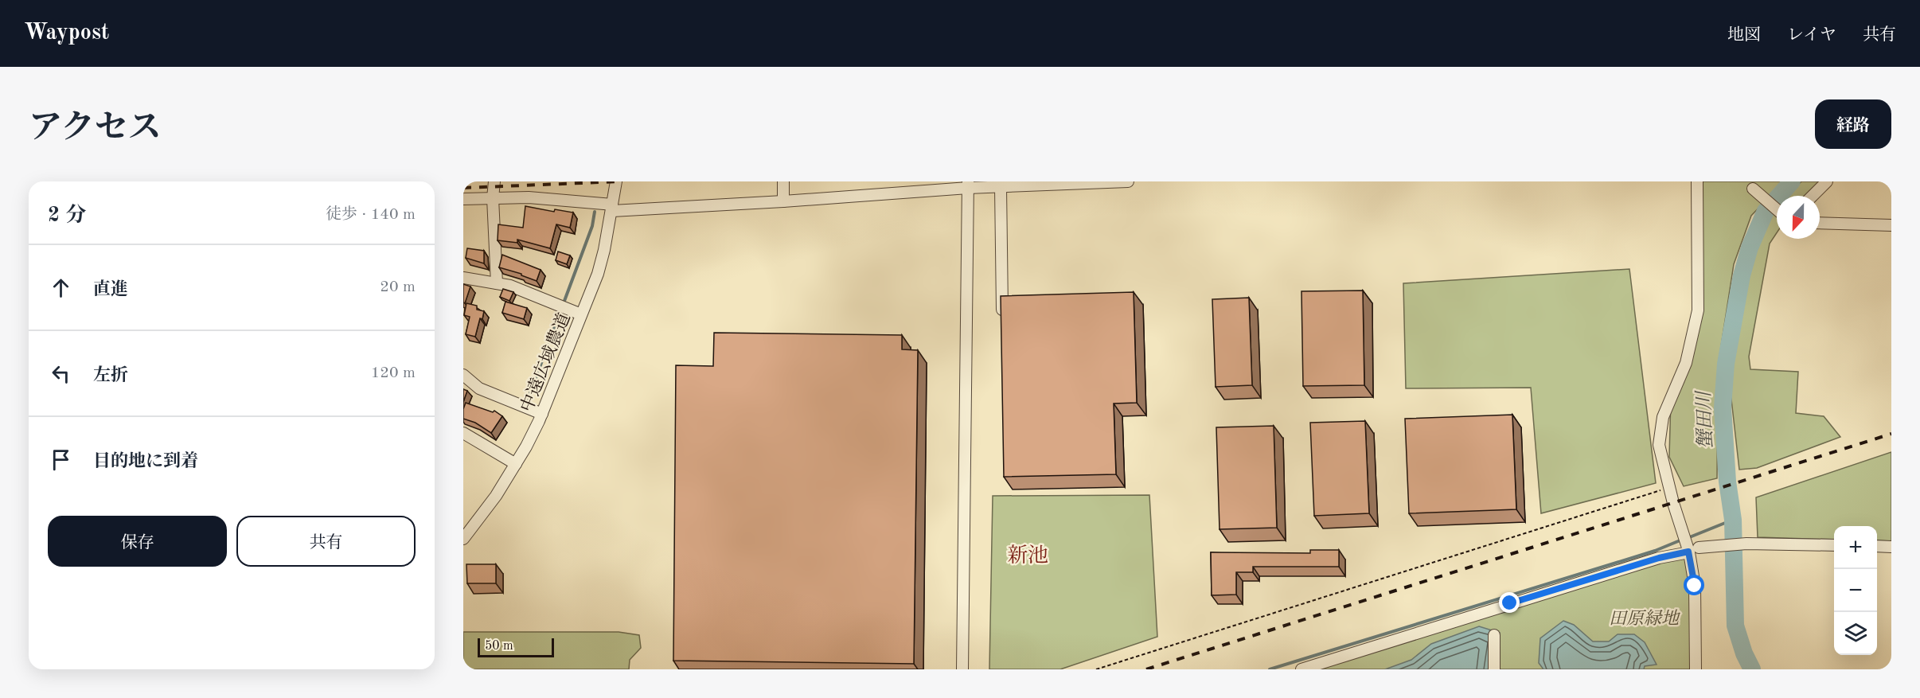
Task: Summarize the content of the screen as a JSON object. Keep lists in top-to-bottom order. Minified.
{"streets":{"street":["中遠広域農道"]},"districts":["新池"],"water":["蟹田川"],"parks":["田原緑地"],"scale_bar":"50 m","north":"bottom","page":{"header":"Waypost","nav":["地図","レイヤ","共有"],"title":"アクセス","buttons":["経路",["保存","共有"]],"heading":["2 分","徒歩 · 140 m"],"list":[["直進","20 m"],["左折","120 m"],"目的地に到着"],"map_buttons":["+","−"],"scale":"50 m"}}
